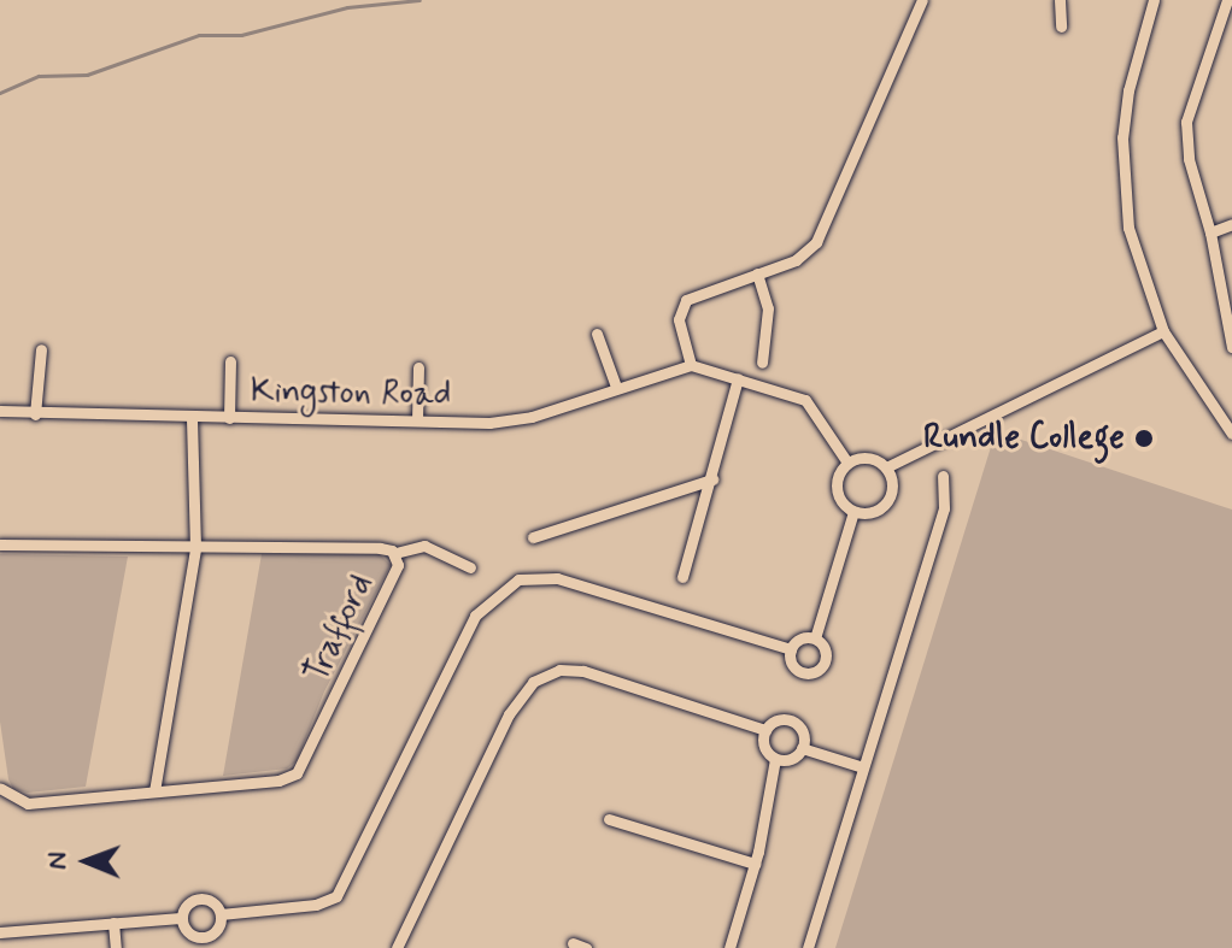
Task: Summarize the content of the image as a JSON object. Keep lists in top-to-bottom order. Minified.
{"streets":{"street":["Kingston Road","Trafford"]},"places":["Rundle College"],"north":"left"}
